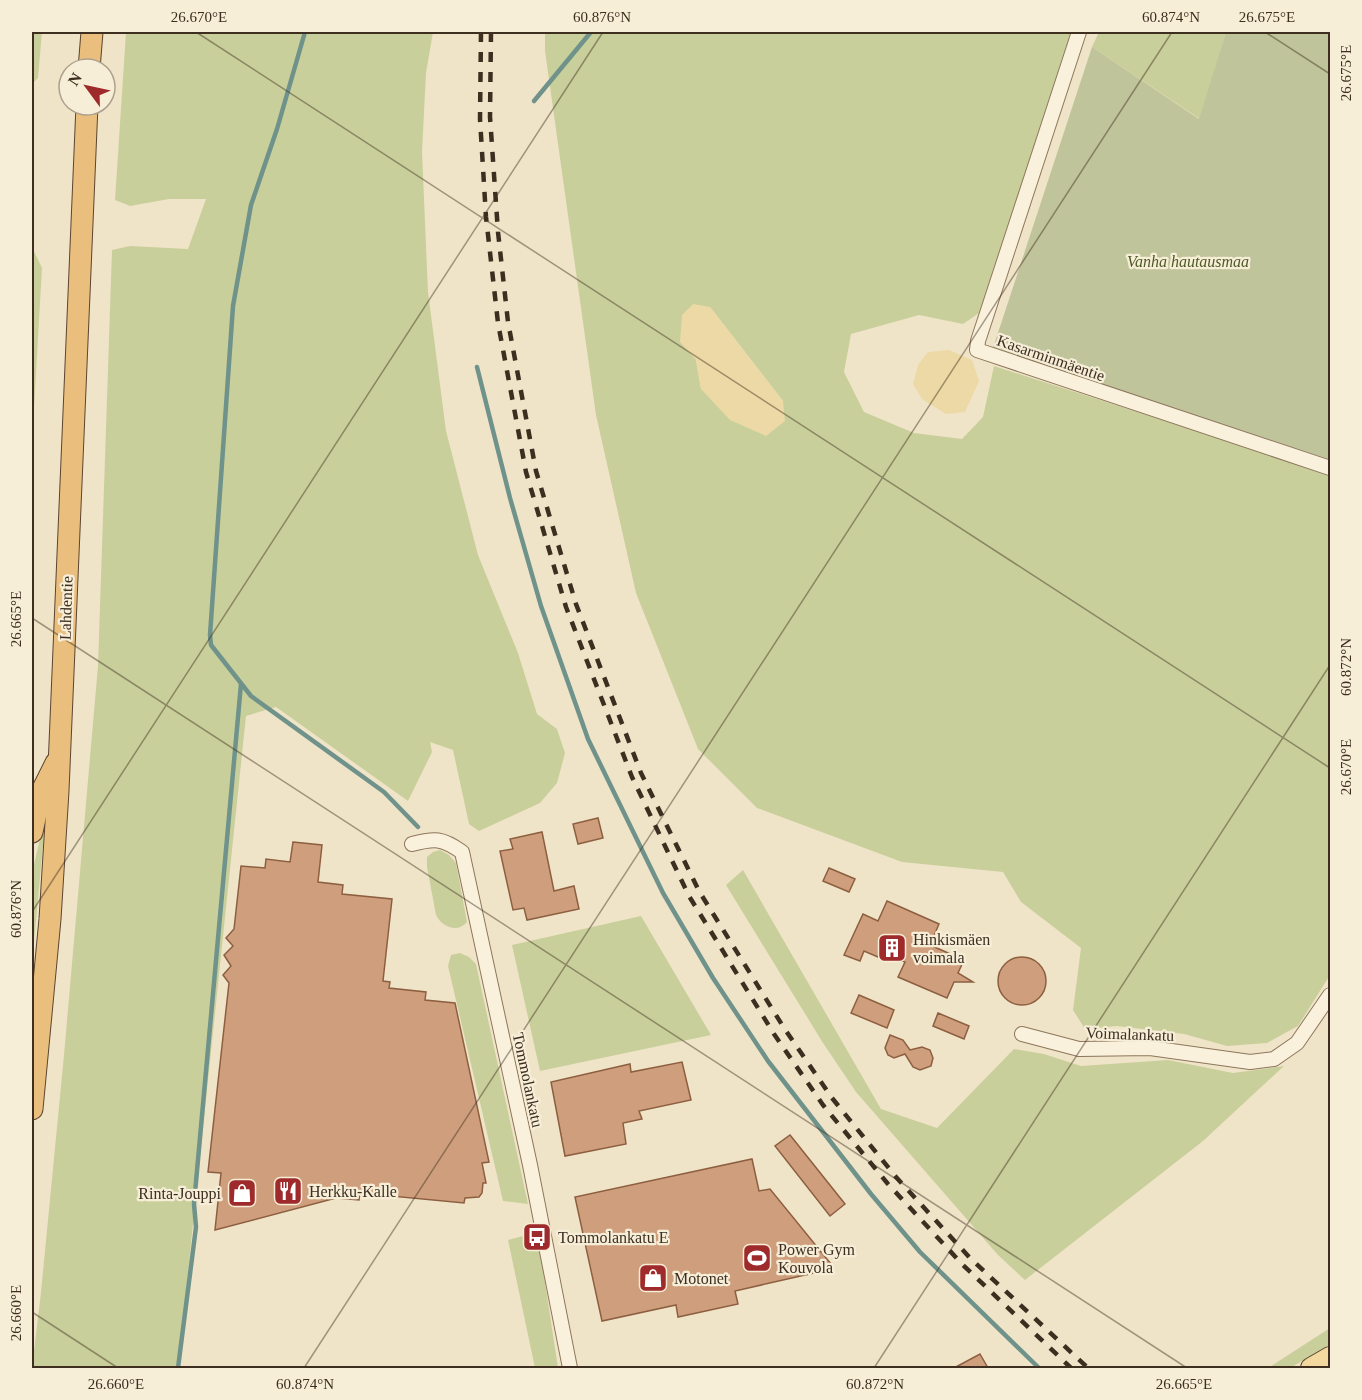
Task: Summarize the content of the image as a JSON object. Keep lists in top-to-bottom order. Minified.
{"streets":{"highway":["Lahdentie"],"street":["Kasarminmäentie","Voimalankatu","Tommolankatu"]},"parks":["Vanha hautausmaa"],"places":{"building":["Hinkismäen voimala"],"restaurant":["Herkku-Kalle"],"shop":["Rinta-Jouppi","Motonet"],"bus stop":["Tommolankatu E"],"sports":["Power Gym Kouvola"]},"north":"top left","coordinates":["26.670°E","60.876°N","60.874°N","26.675°E","26.665°E","60.872°N","26.660°E"]}
